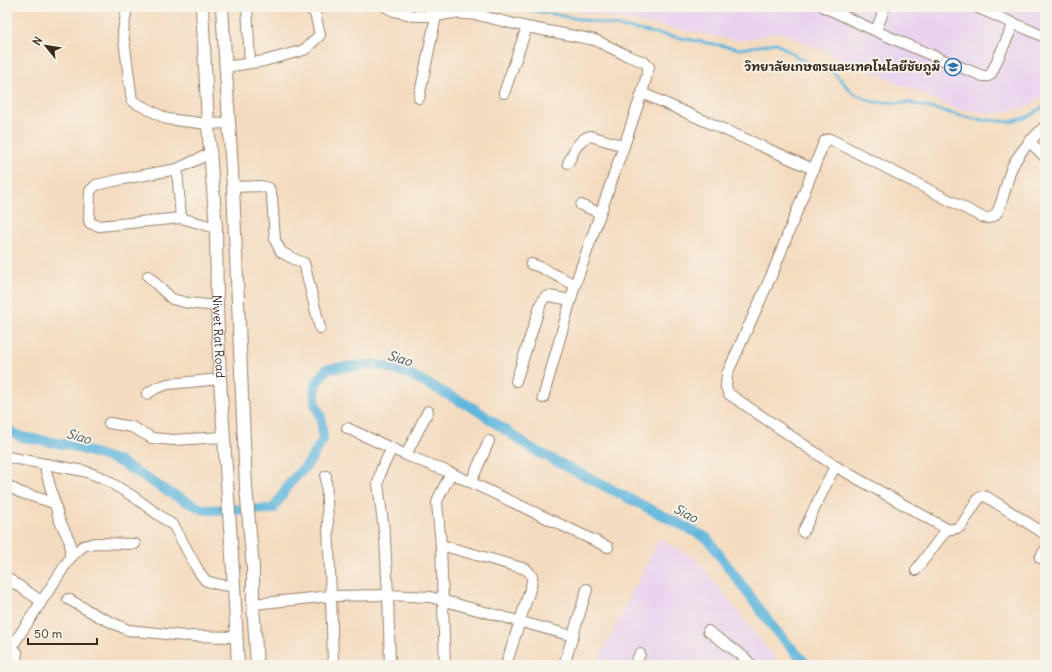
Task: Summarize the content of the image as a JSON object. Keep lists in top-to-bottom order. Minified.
{"streets":{"main road":["Niwet Rat Road"]},"water":["Siao"],"places":{"school or university":["วิทยาลัยเกษตรและเทคโนโลยีชัยภูมิ"]},"scale_bar":"50 m","north":"top left"}
